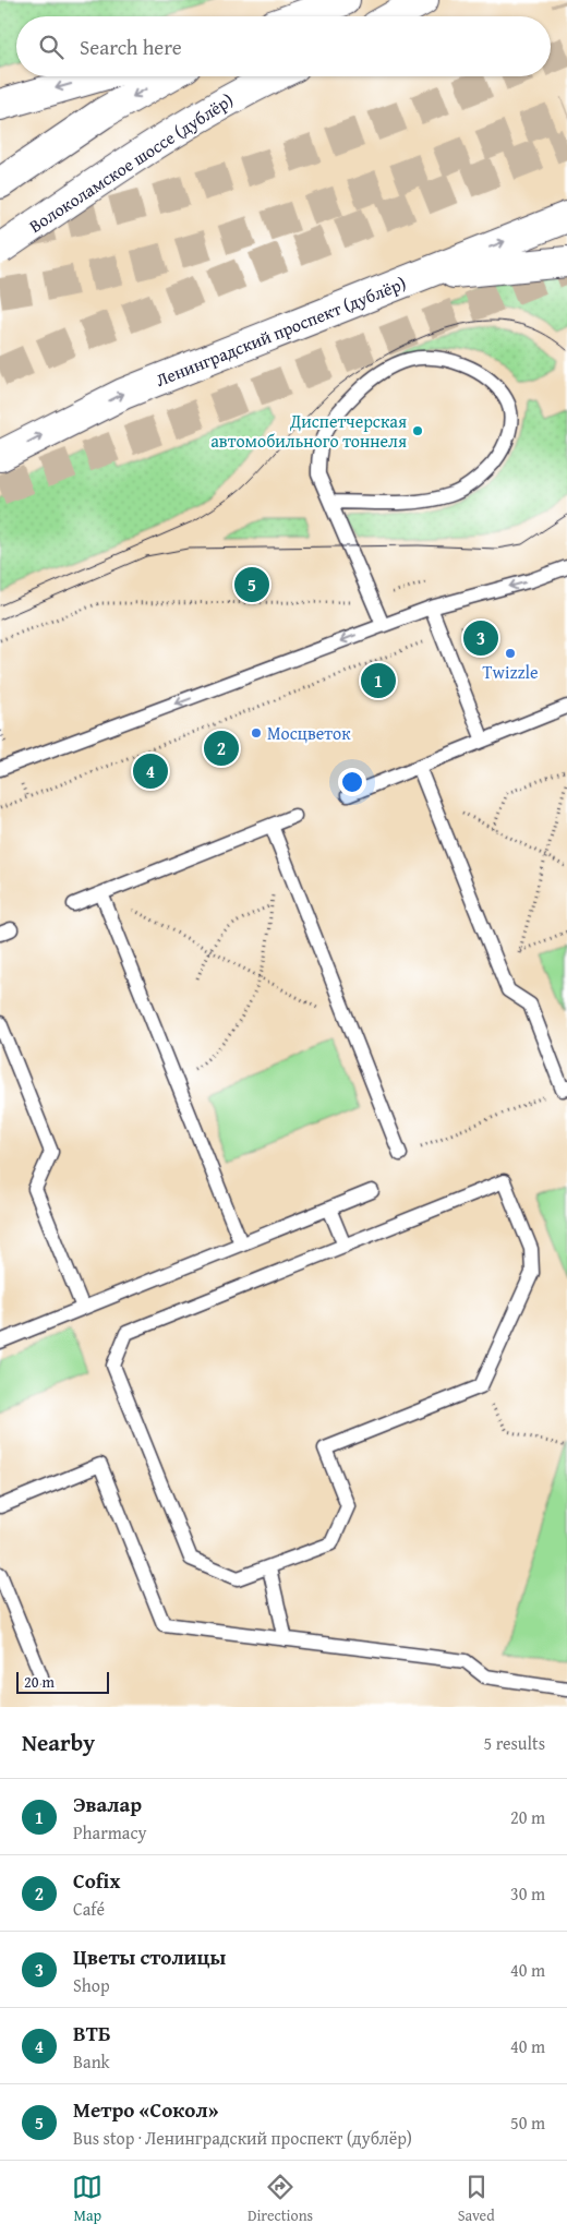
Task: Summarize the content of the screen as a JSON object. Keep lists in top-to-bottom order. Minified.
{"streets":{"main road":["Волоколамское шоссе (дублёр)","Ленинградский проспект (дублёр)"]},"places":["Диспетчерская автомобильного тоннеля","Twizzle","Мосцветок"],"scale_bar":"20 m","page":{"search":"Search here","pins":["5","3","1","2","4"],"scale":"20 m","heading":["Nearby","5 results"],"list":[{"mark":"1","name":"Эвалар","note":"Pharmacy","value":"20 m"},{"mark":"2","name":"Cofix","note":"Café","value":"30 m"},{"mark":"3","name":"Цветы столицы","note":"Shop","value":"40 m"},{"mark":"4","name":"ВТБ","note":"Bank","value":"40 m"},{"mark":"5","name":"Метро «Сокол»","note":"Bus stop · Ленинградский проспект (дублёр)","value":"50 m"}],"nav":["Map","Directions","Saved"]}}
